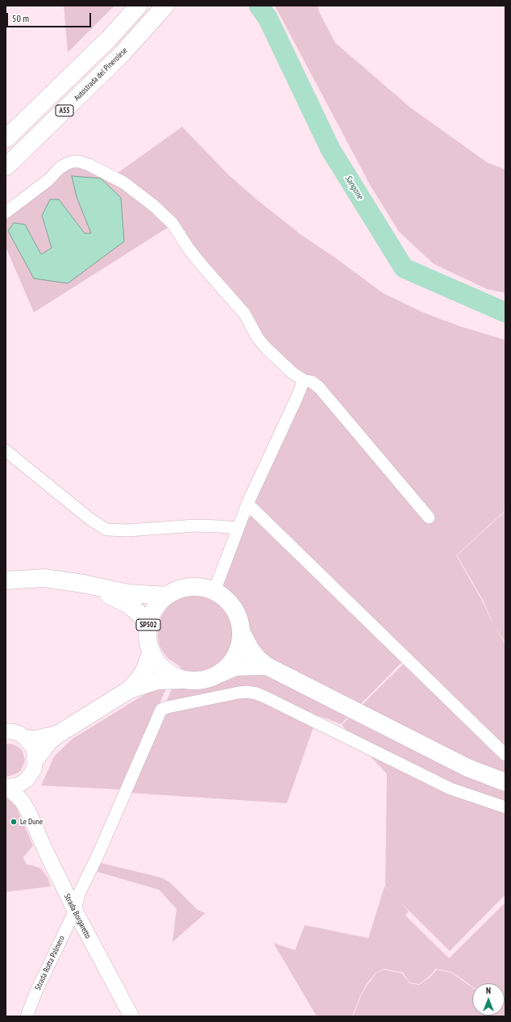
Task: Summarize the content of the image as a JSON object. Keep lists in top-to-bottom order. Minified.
{"streets":{"main road":["Autostrada del Pinerolese","A55","SP502"],"street":["Strada Borgaretto","Strada Rotta Palmero"]},"crossings":[["Strada Borgaretto","Strada Rotta Palmero"]],"water":["Sangone"],"places":["Le Dune"],"scale_bar":"50 m","north":"top"}
